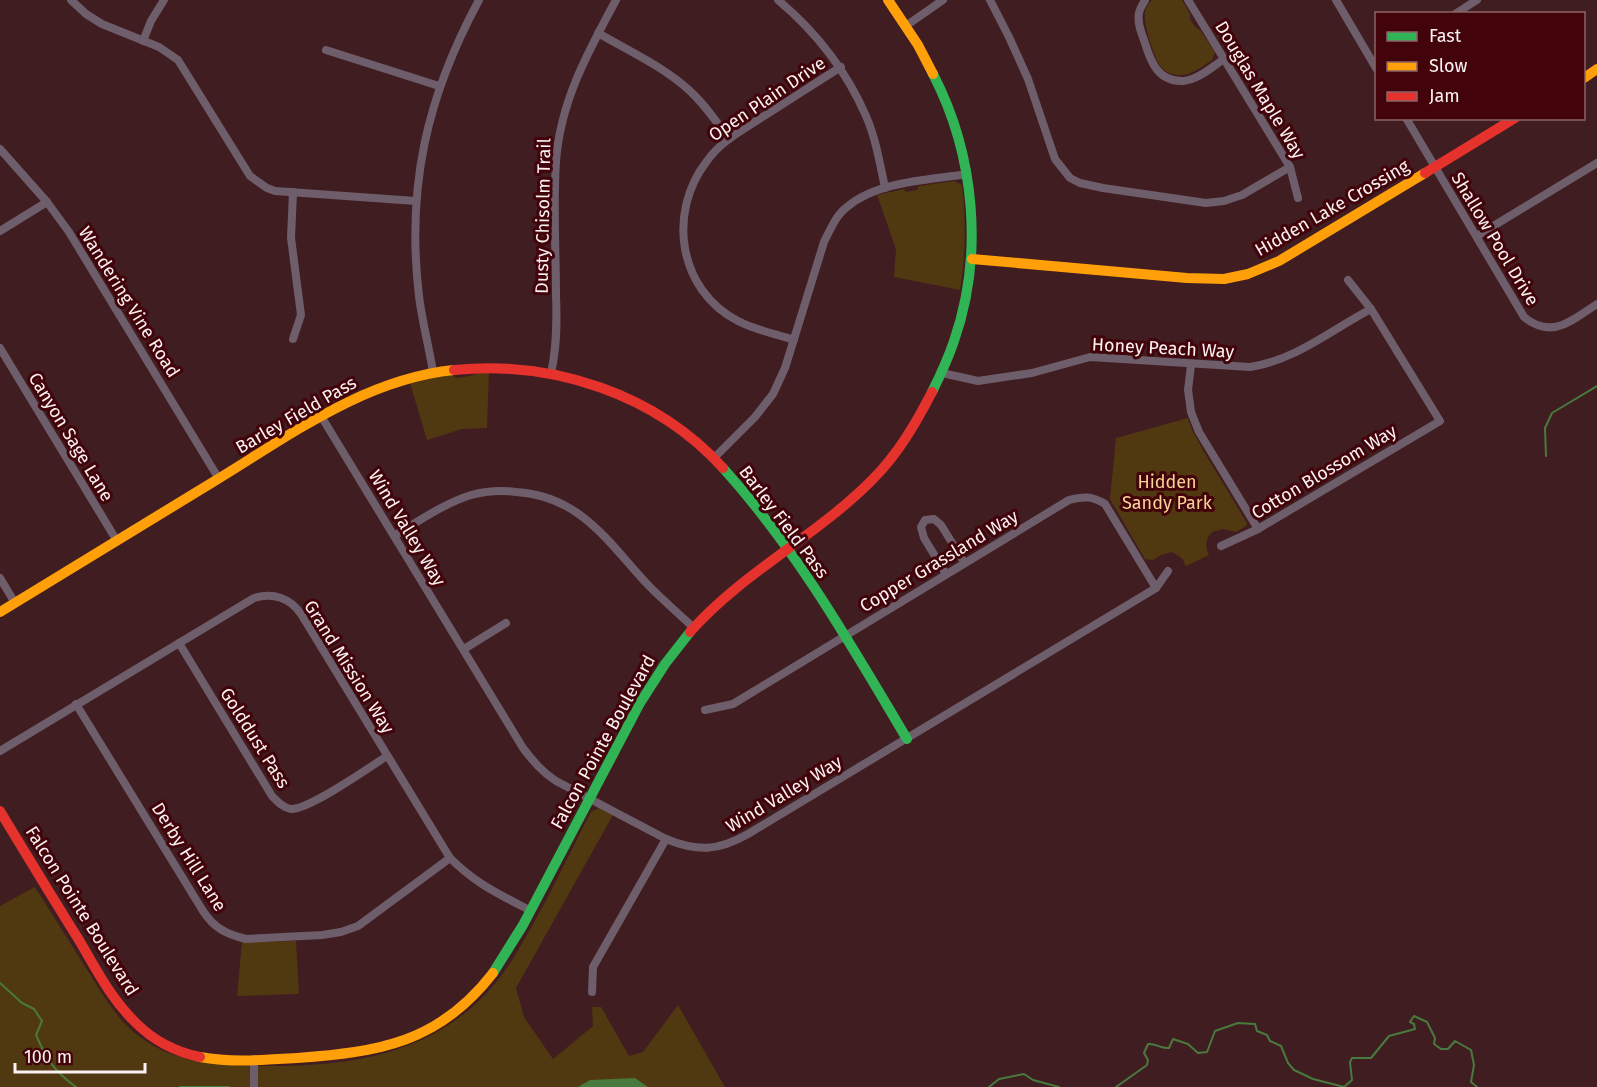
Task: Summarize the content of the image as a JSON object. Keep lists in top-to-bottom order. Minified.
{"streets":{"street":["Douglas Maple Way","Open Plain Drive","Hidden Lake Crossing","Dusty Chisolm Trail","Shallow Pool Drive","Wandering Vine Road","Honey Peach Way","Barley Field Pass","Canyon Sage Lane","Cotton Blossom Way","Wind Valley Way","Copper Grassland Way","Grand Mission Way","Golddust Pass","Falcon Pointe Boulevard","Derby Hill Lane"]},"crossings":[["Hidden Lake Crossing","Shallow Pool Drive"],["Hidden Lake Crossing","Falcon Pointe Boulevard"],["Dusty Chisolm Trail","Barley Field Pass"],["Wandering Vine Road","Barley Field Pass"],["Honey Peach Way","Cotton Blossom Way"],["Honey Peach Way","Falcon Pointe Boulevard"],["Barley Field Pass","Canyon Sage Lane"],["Barley Field Pass","Wind Valley Way"],["Barley Field Pass","Copper Grassland Way"],["Barley Field Pass","Falcon Pointe Boulevard"],["Wind Valley Way","Copper Grassland Way"],["Wind Valley Way","Falcon Pointe Boulevard"],["Grand Mission Way","Golddust Pass"],["Grand Mission Way","Falcon Pointe Boulevard"],["Grand Mission Way","Derby Hill Lane"]],"parks":["Hidden Sandy Park"],"legend":["Fast","Slow","Jam"],"scale_bar":"100 m"}
